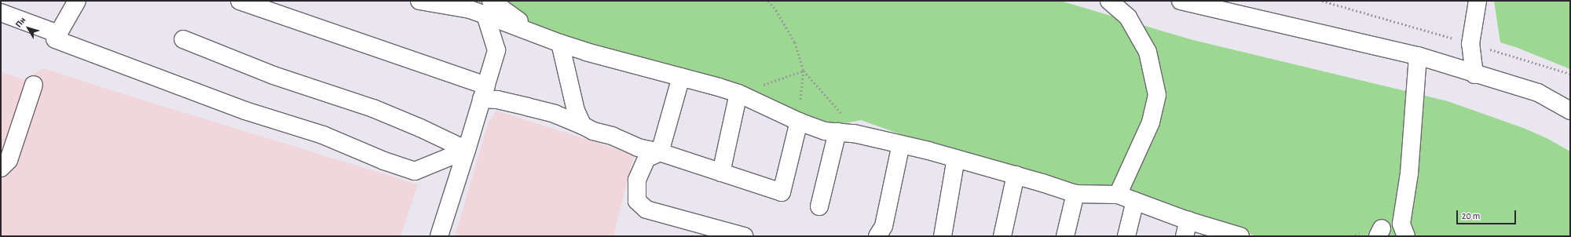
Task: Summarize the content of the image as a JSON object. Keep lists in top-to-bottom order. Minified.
{"scale_bar":"20 m","north":"top left"}
